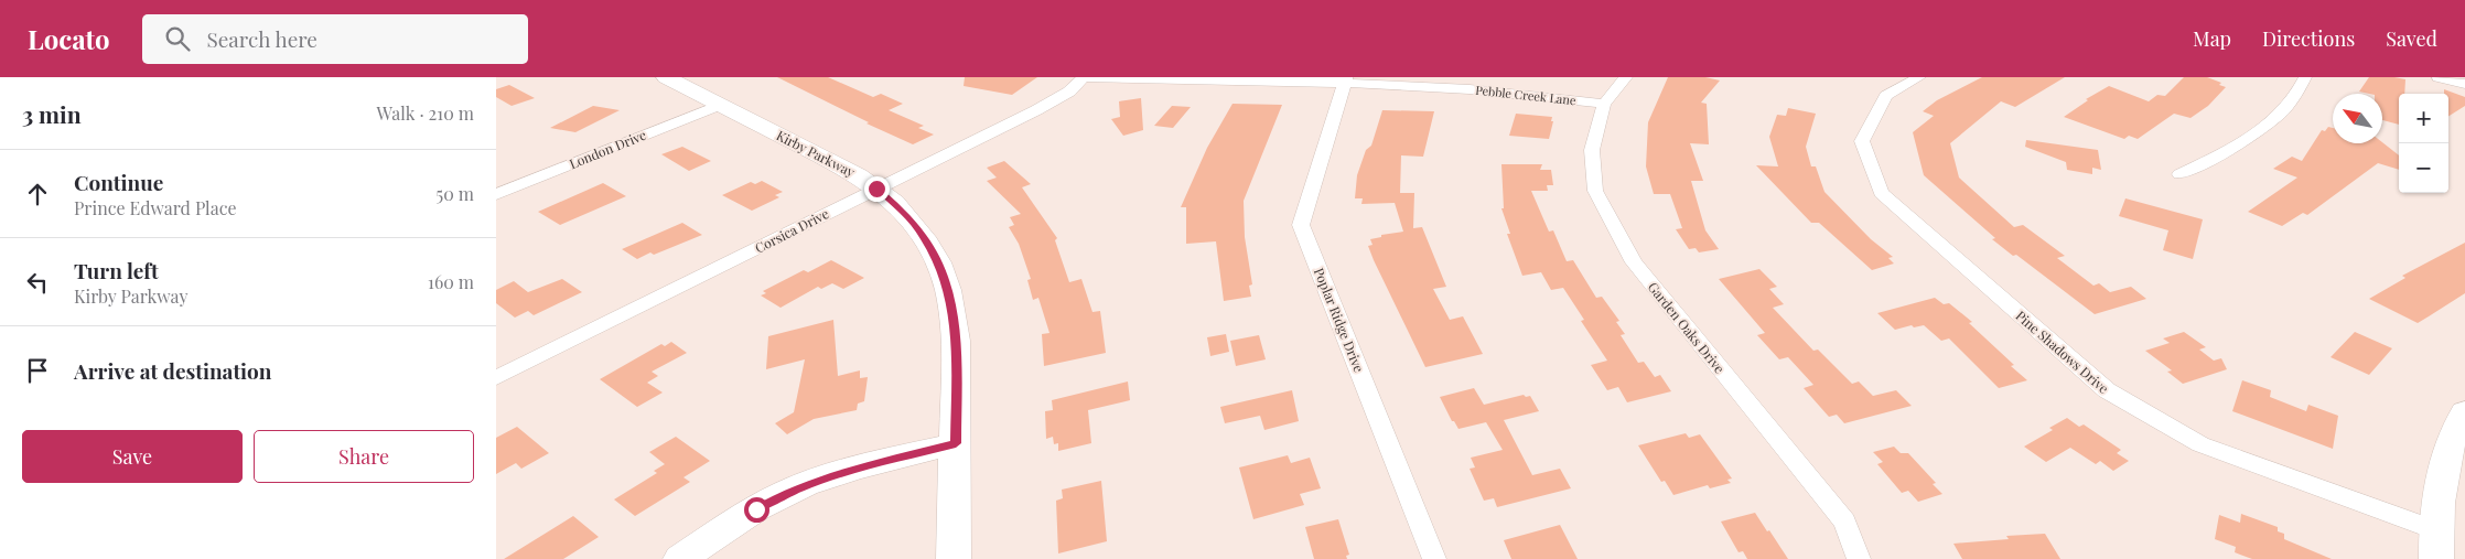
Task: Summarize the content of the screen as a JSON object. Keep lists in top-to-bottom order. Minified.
{"streets":{"main road":["Kirby Parkway"],"street":["Pebble Creek Lane","London Drive","Corsica Drive","Poplar Ridge Drive","Garden Oaks Drive","Pine Shadows Drive"]},"crossings":[["Pebble Creek Lane","Corsica Drive"],["Pebble Creek Lane","Poplar Ridge Drive"],["Pebble Creek Lane","Garden Oaks Drive"],["London Drive","Kirby Parkway"],["Kirby Parkway","Corsica Drive"]],"north":"top left","page":{"header":"Locato","search":"Search here","nav":["Map","Directions","Saved"],"heading":["3 min","Walk · 210 m"],"map_buttons":["+","−"],"list":[["Continue","Prince Edward Place","50 m"],["Turn left","Kirby Parkway","160 m"],"Arrive at destination"],"buttons":["Save","Share"]}}
